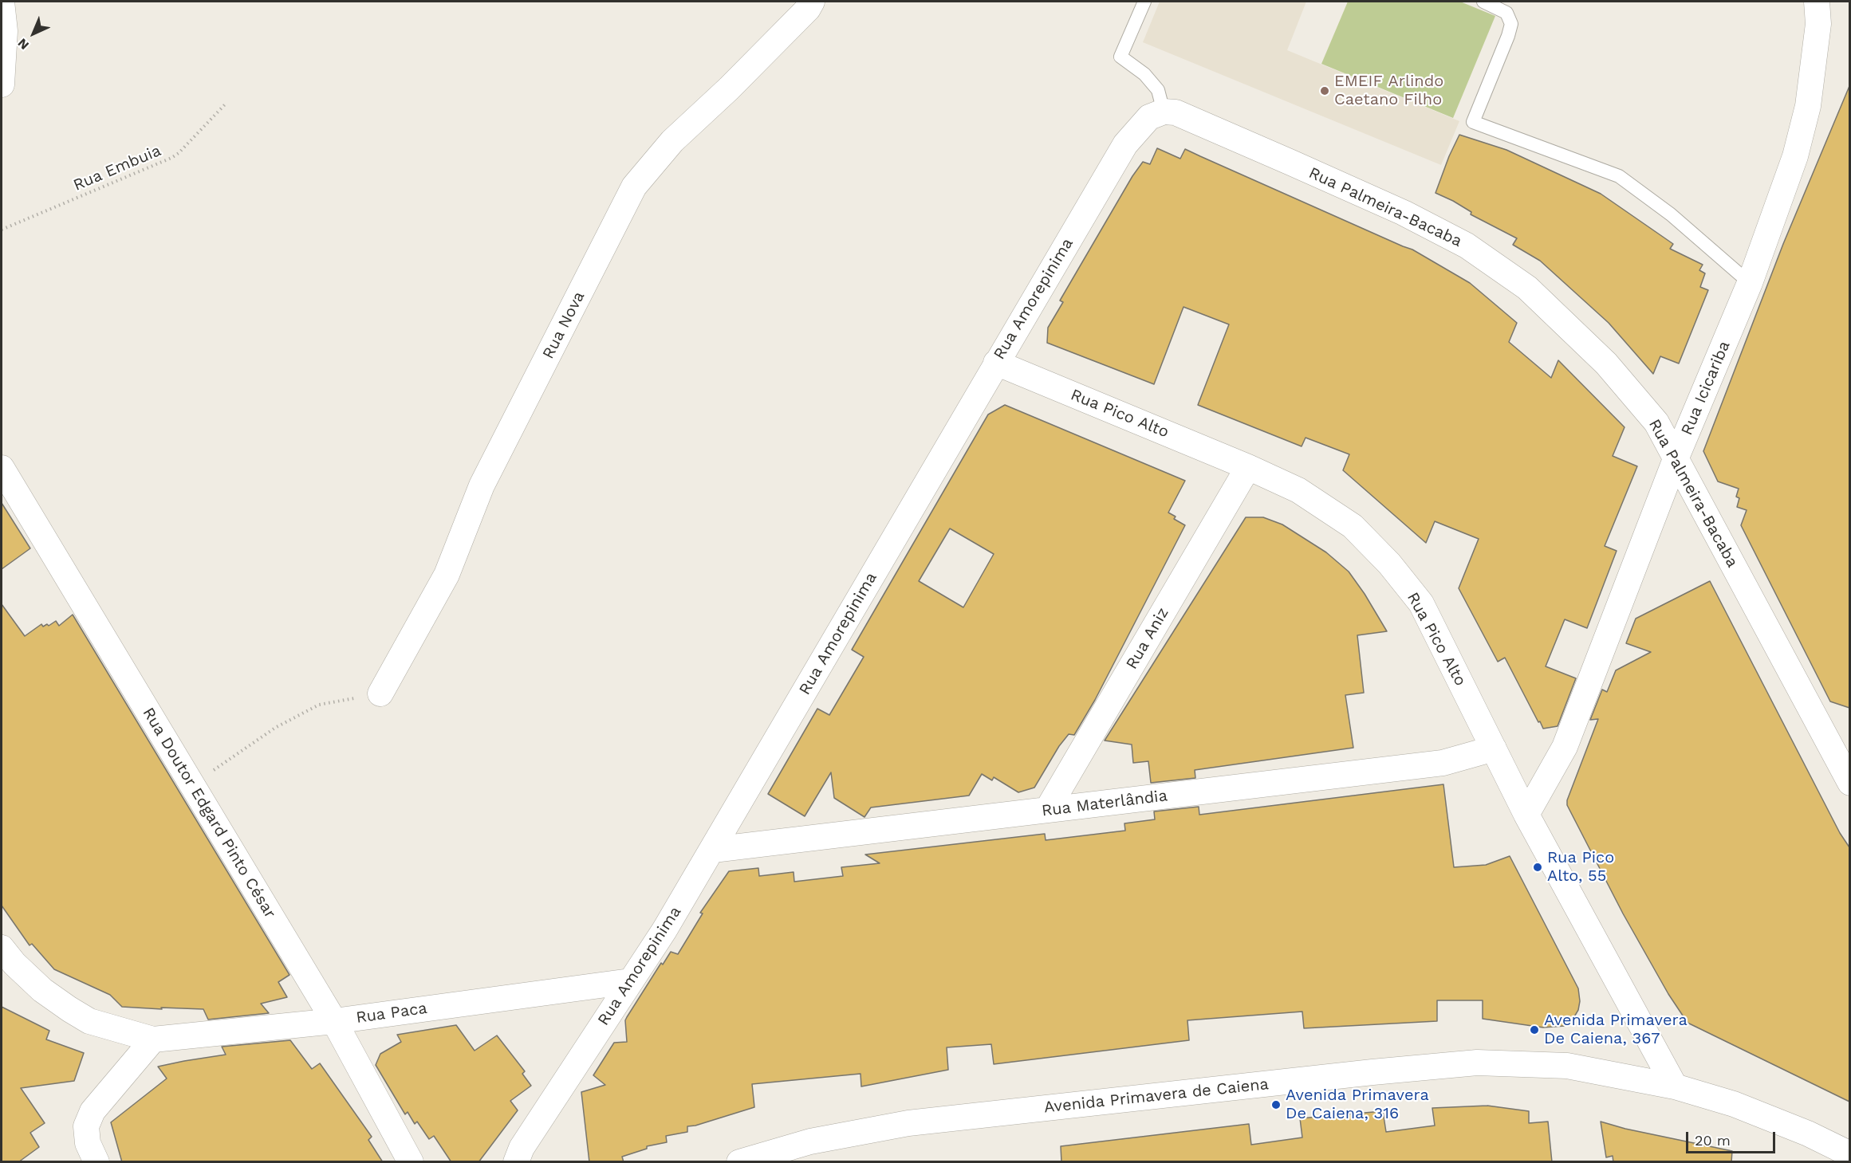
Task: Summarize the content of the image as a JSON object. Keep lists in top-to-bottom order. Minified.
{"streets":{"street":["Rua Palmeira-Bacaba","Rua Amorepinima","Rua Nova","Rua Icicariba","Rua Pico Alto","Rua Aniz","Rua Materlândia","Rua Doutor Edgard Pinto César","Rua Paca","Avenida Primavera de Caiena"],"path":["Rua Embuia"]},"crossings":[["Rua Palmeira-Bacaba","Rua Amorepinima"],["Rua Palmeira-Bacaba","Rua Icicariba"],["Rua Amorepinima","Rua Pico Alto"],["Rua Amorepinima","Rua Materlândia"],["Rua Amorepinima","Rua Paca"],["Rua Icicariba","Rua Pico Alto"],["Rua Pico Alto","Rua Aniz"],["Rua Pico Alto","Rua Materlândia"],["Rua Pico Alto","Avenida Primavera de Caiena"],["Rua Aniz","Rua Materlândia"],["Rua Doutor Edgard Pinto César","Rua Paca"]],"places":["EMEIF Arlindo Caetano Filho","Rua Pico Alto, 55","Avenida Primavera De Caiena, 367","Avenida Primavera De Caiena, 316"],"scale_bar":"20 m","north":"bottom left"}
